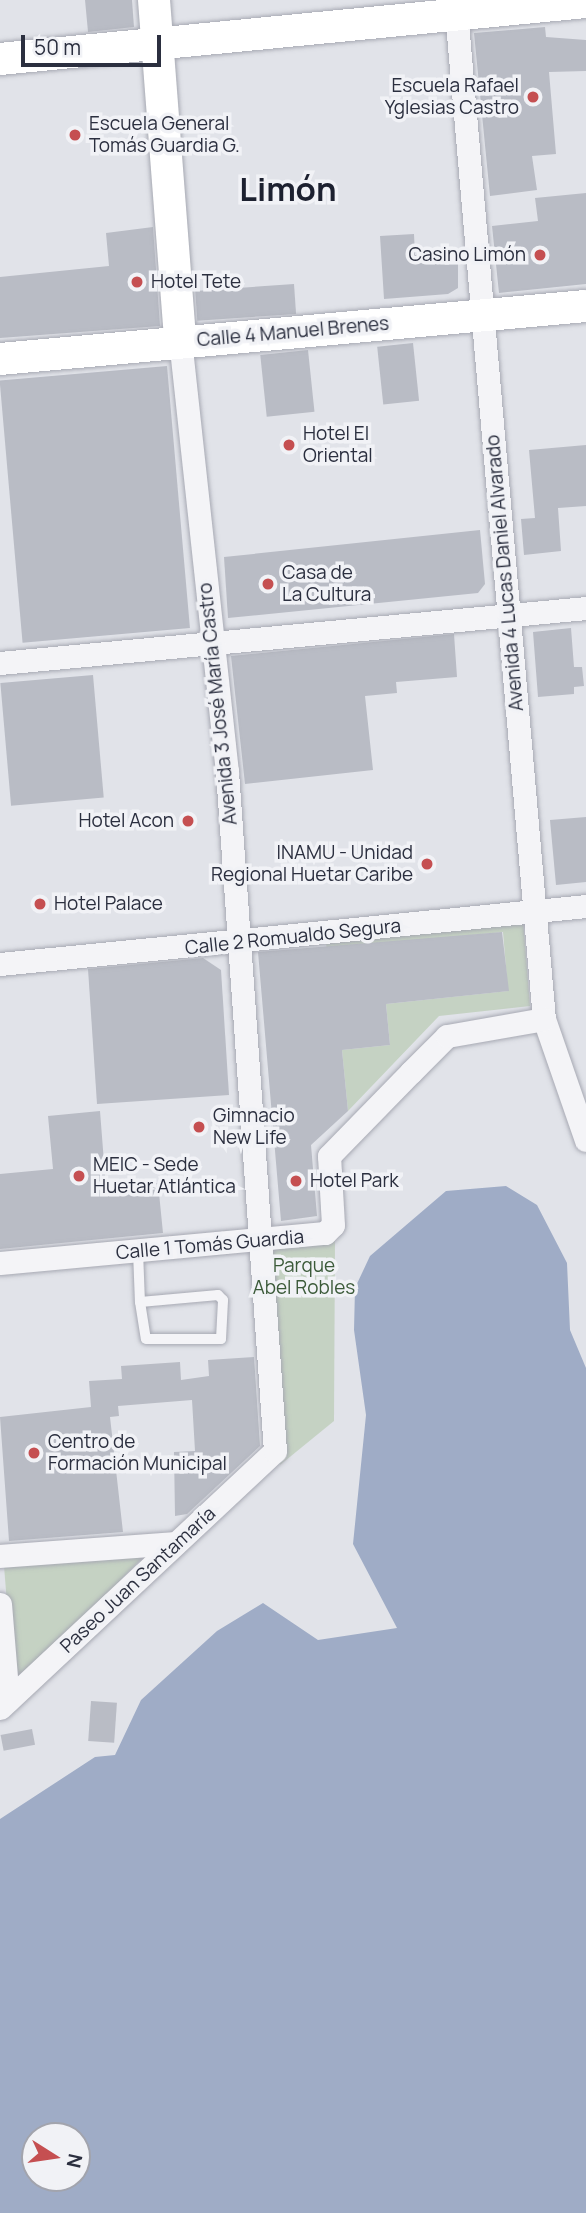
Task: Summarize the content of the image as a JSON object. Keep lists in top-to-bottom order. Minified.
{"streets":{"main road":["Calle 4 Manuel Brenes","Avenida 3 José María Castro"],"street":["Avenida 4 Lucas Daniel Alvarado","Calle 2 Romualdo Segura","Calle 1 Tomás Guardia","Paseo Juan Santamaría"]},"crossings":[["Calle 4 Manuel Brenes","Avenida 4 Lucas Daniel Alvarado"],["Calle 4 Manuel Brenes","Avenida 3 José María Castro"],["Avenida 4 Lucas Daniel Alvarado","Calle 2 Romualdo Segura"],["Avenida 4 Lucas Daniel Alvarado","Calle 1 Tomás Guardia"],["Avenida 3 José María Castro","Calle 2 Romualdo Segura"],["Avenida 3 José María Castro","Calle 1 Tomás Guardia"],["Avenida 3 José María Castro","Paseo Juan Santamaría"]],"districts":["Limón"],"parks":["Parque Abel Robles"],"places":["Escuela Rafael Yglesias Castro","Escuela General Tomás Guardia G.","Casino Limón","Hotel Tete","Hotel El Oriental","Casa de La Cultura","Hotel Acon","INAMU - Unidad Regional Huetar Caribe","Hotel Palace","Gimnacio New Life","MEIC - Sede Huetar Atlántica","Hotel Park","Centro de Formación Municipal"],"scale_bar":"50 m","north":"right"}
